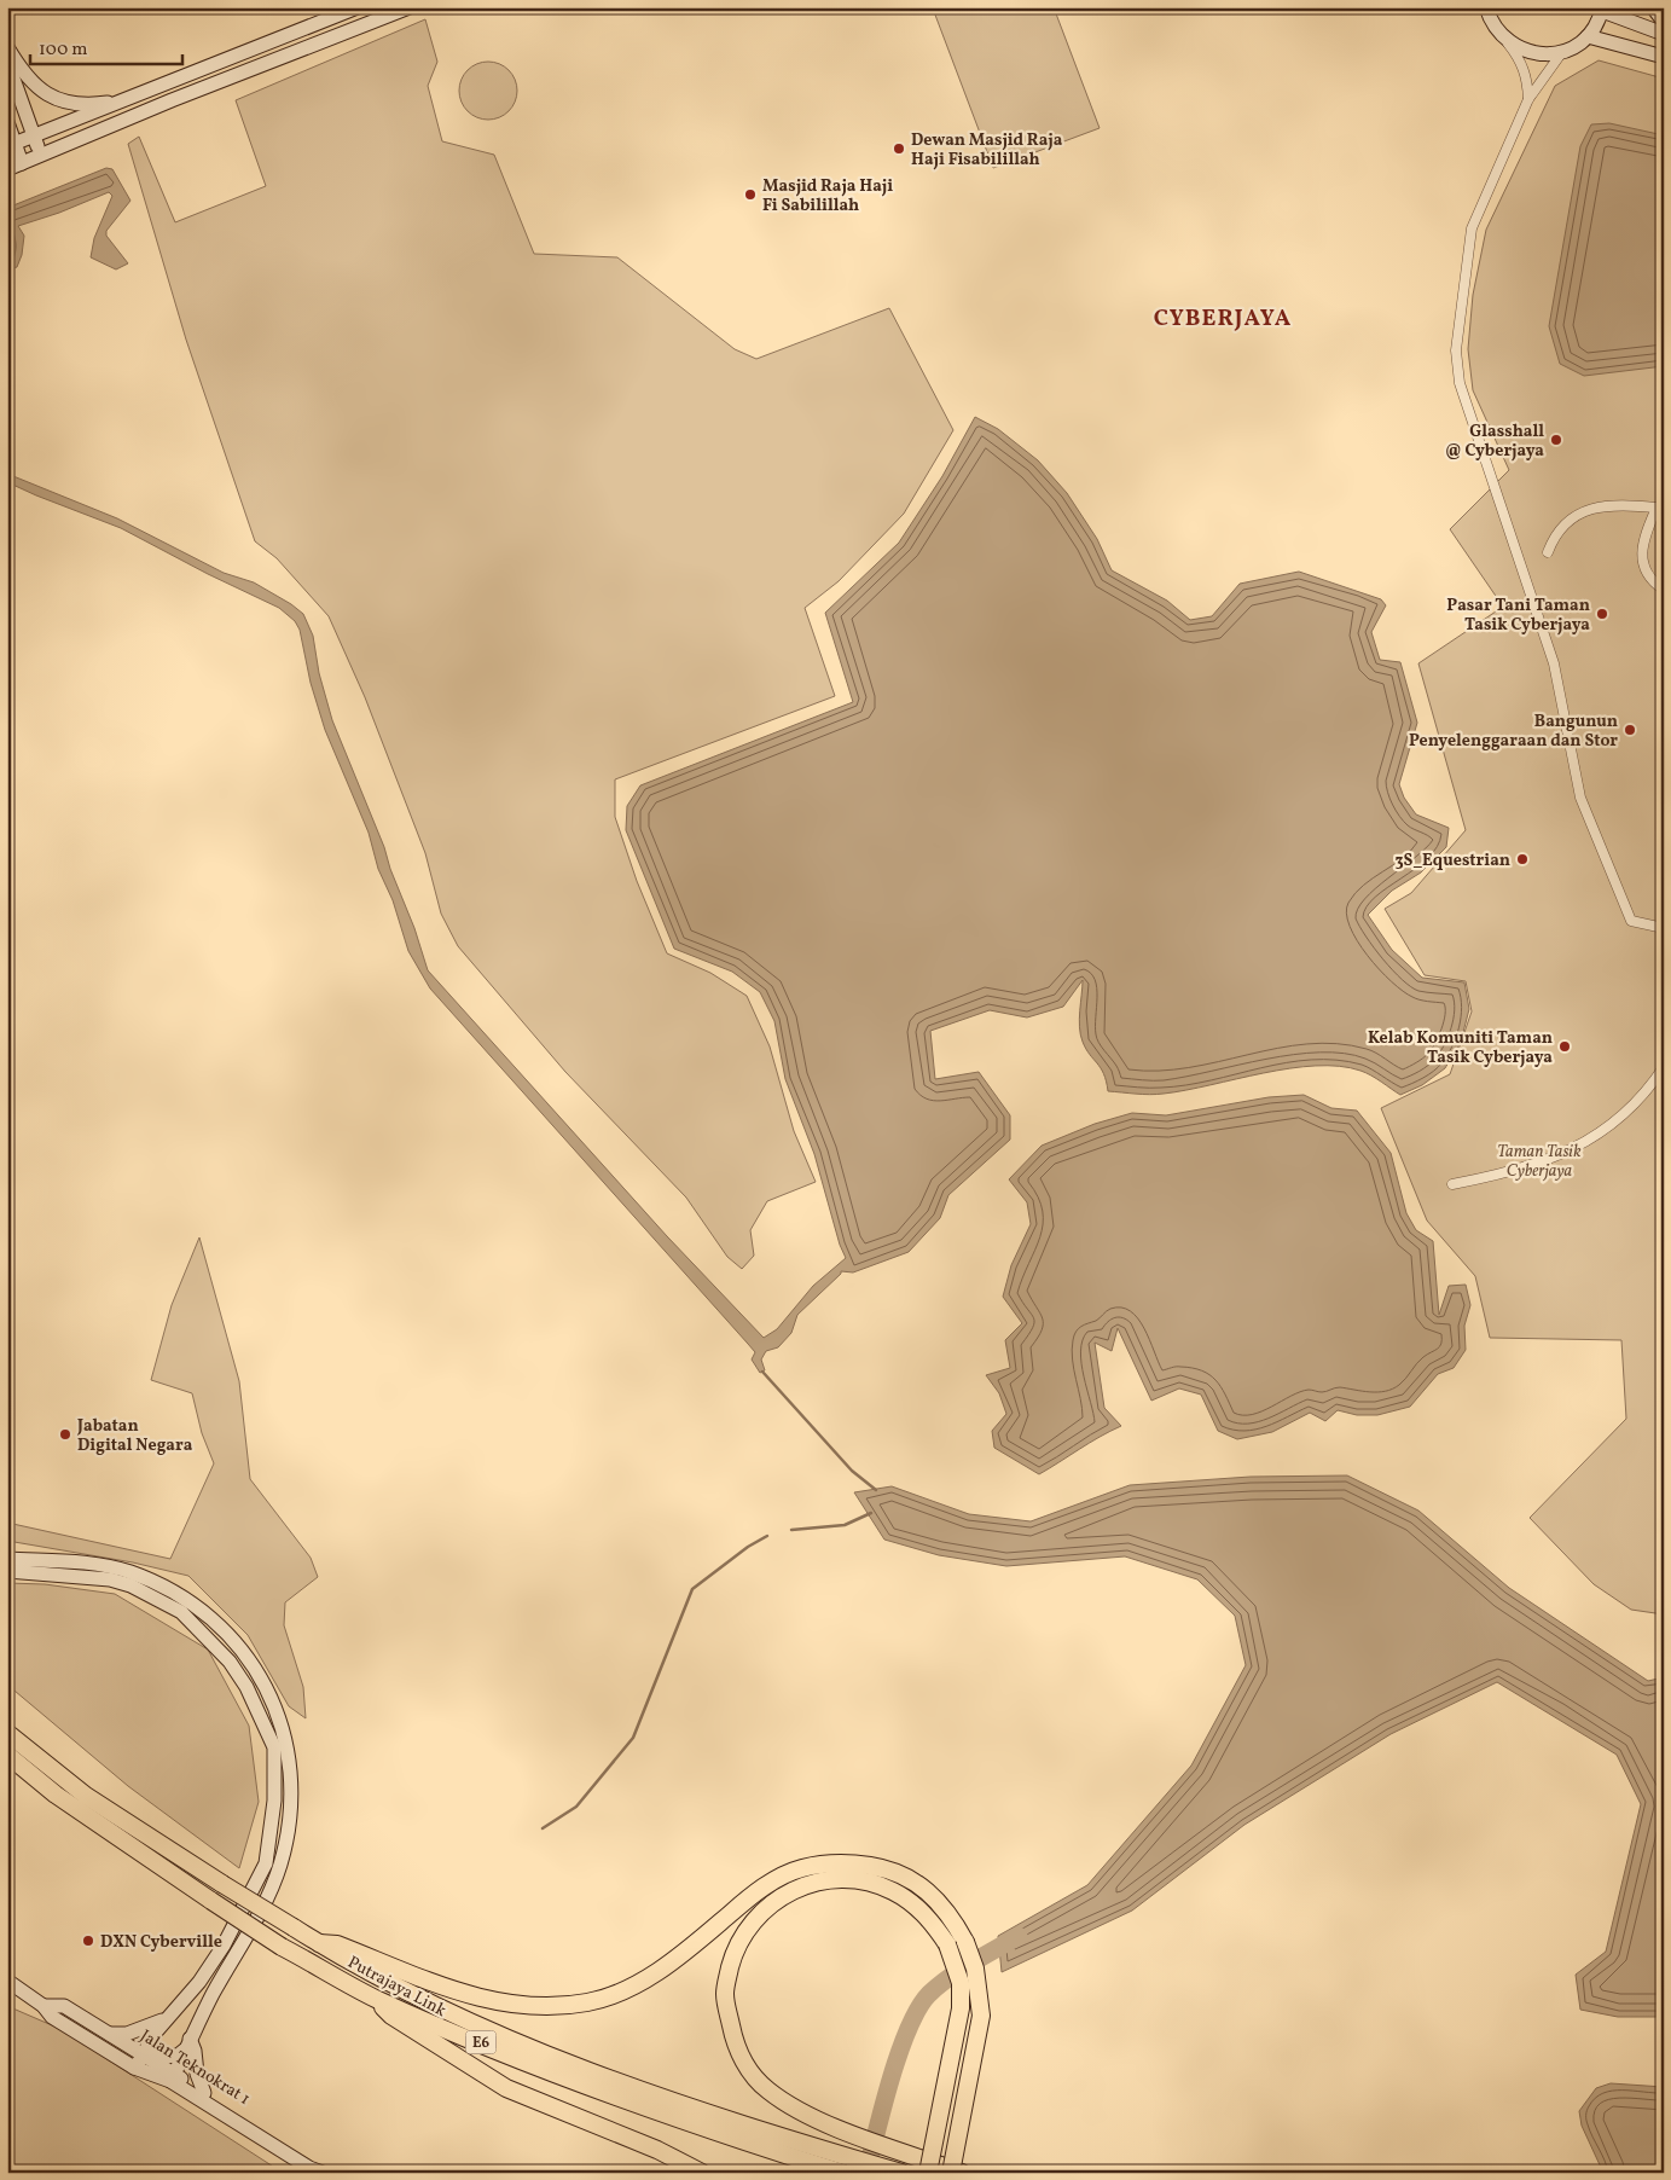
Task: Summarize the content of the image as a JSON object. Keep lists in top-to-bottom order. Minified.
{"streets":{"highway":["Putrajaya Link","E6"],"main road":["Jalan Teknokrat 1"]},"districts":["CYBERJAYA"],"parks":["Taman Tasik Cyberjaya"],"places":["Dewan Masjid Raja Haji Fisabilillah","Masjid Raja Haji Fi Sabilillah","Glasshall @ Cyberjaya","Pasar Tani Taman Tasik Cyberjaya","Bangunun Penyelenggaraan dan Stor","3S_Equestrian","Kelab Komuniti Taman Tasik Cyberjaya","Jabatan Digital Negara","DXN Cyberville"],"scale_bar":"100 m"}
